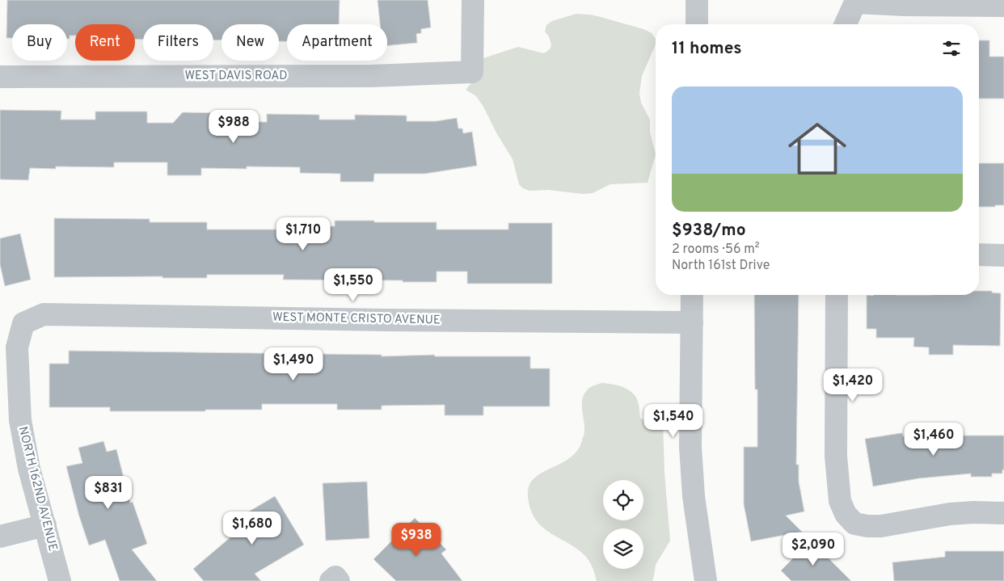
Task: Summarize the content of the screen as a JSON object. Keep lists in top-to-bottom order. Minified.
{"streets":{"street":["WEST DAVIS ROAD","WEST MONTE CRISTO AVENUE","NORTH 162ND AVENUE"]},"crossings":[["WEST MONTE CRISTO AVENUE","NORTH 162ND AVENUE"]],"page":{"chip":["Buy","Rent","Filters","New","Apartment"],"heading":"11 homes","list":[{"name":"$938/mo","note":"2 rooms · 56 m² · North 161st Drive"}],"price":["$988","$1,710","$1,550","$1,490","$1,420","$1,540","$1,460","$831","$1,680","$938","$2,090"]}}
